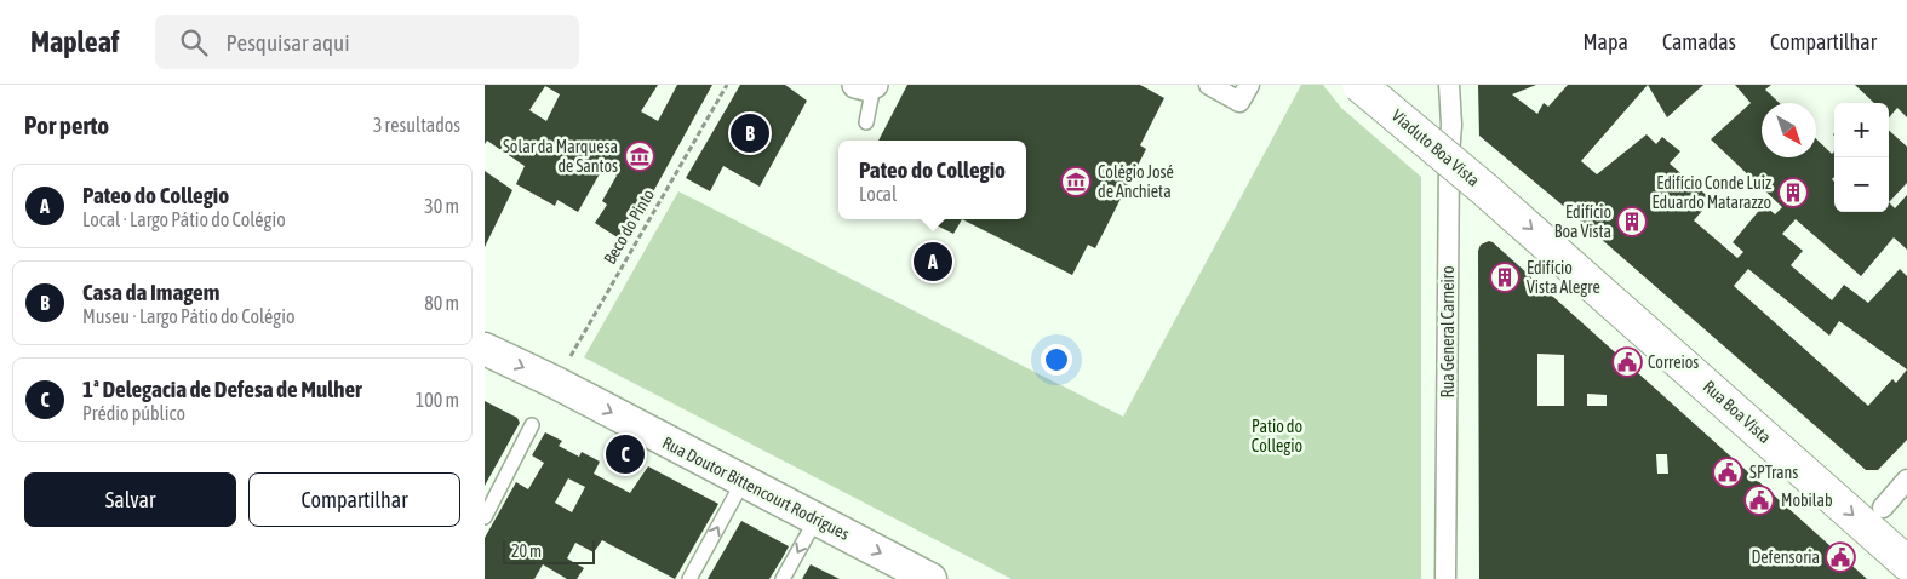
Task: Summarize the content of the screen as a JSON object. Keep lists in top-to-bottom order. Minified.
{"streets":{"main road":["Viaduto Boa Vista","Rua Boa Vista"],"street":["Rua General Carneiro","Rua Doutor Bittencourt Rodrigues"],"path":["Beco do Pinto"]},"crossings":[["Viaduto Boa Vista","Rua Boa Vista"],["Beco do Pinto","Rua Doutor Bittencourt Rodrigues"]],"one_way":["Rua Boa Vista","Rua Doutor Bittencourt Rodrigues"],"parks":["Patio do Collegio"],"places":{"museum":["Solar da Marquesa de Santos","Colégio José de Anchieta"],"building":["Edifício Conde Luiz Eduardo Matarazzo","Edifício Boa Vista","Edifício Vista Alegre"],"public building":["Correios","SPTrans","Mobilab","Defensoria"]},"scale_bar":"20 m","north":"bottom right","page":{"header":"Mapleaf","search":"Pesquisar aqui","nav":["Mapa","Camadas","Compartilhar"],"heading":["Por perto","3 resultados"],"map_buttons":["+","−"],"pins":["B","A","C"],"popup":["Pateo do Collegio","Local"],"list":[{"mark":"A","name":"Pateo do Collegio","note":"Local · Largo Pátio do Colégio","value":"30 m"},{"mark":"B","name":"Casa da Imagem","note":"Museu · Largo Pátio do Colégio","value":"80 m"},{"mark":"C","name":"1ª Delegacia de Defesa de Mulher","note":"Prédio público","value":"100 m"}],"buttons":["Salvar","Compartilhar"],"scale":"20 m"}}
